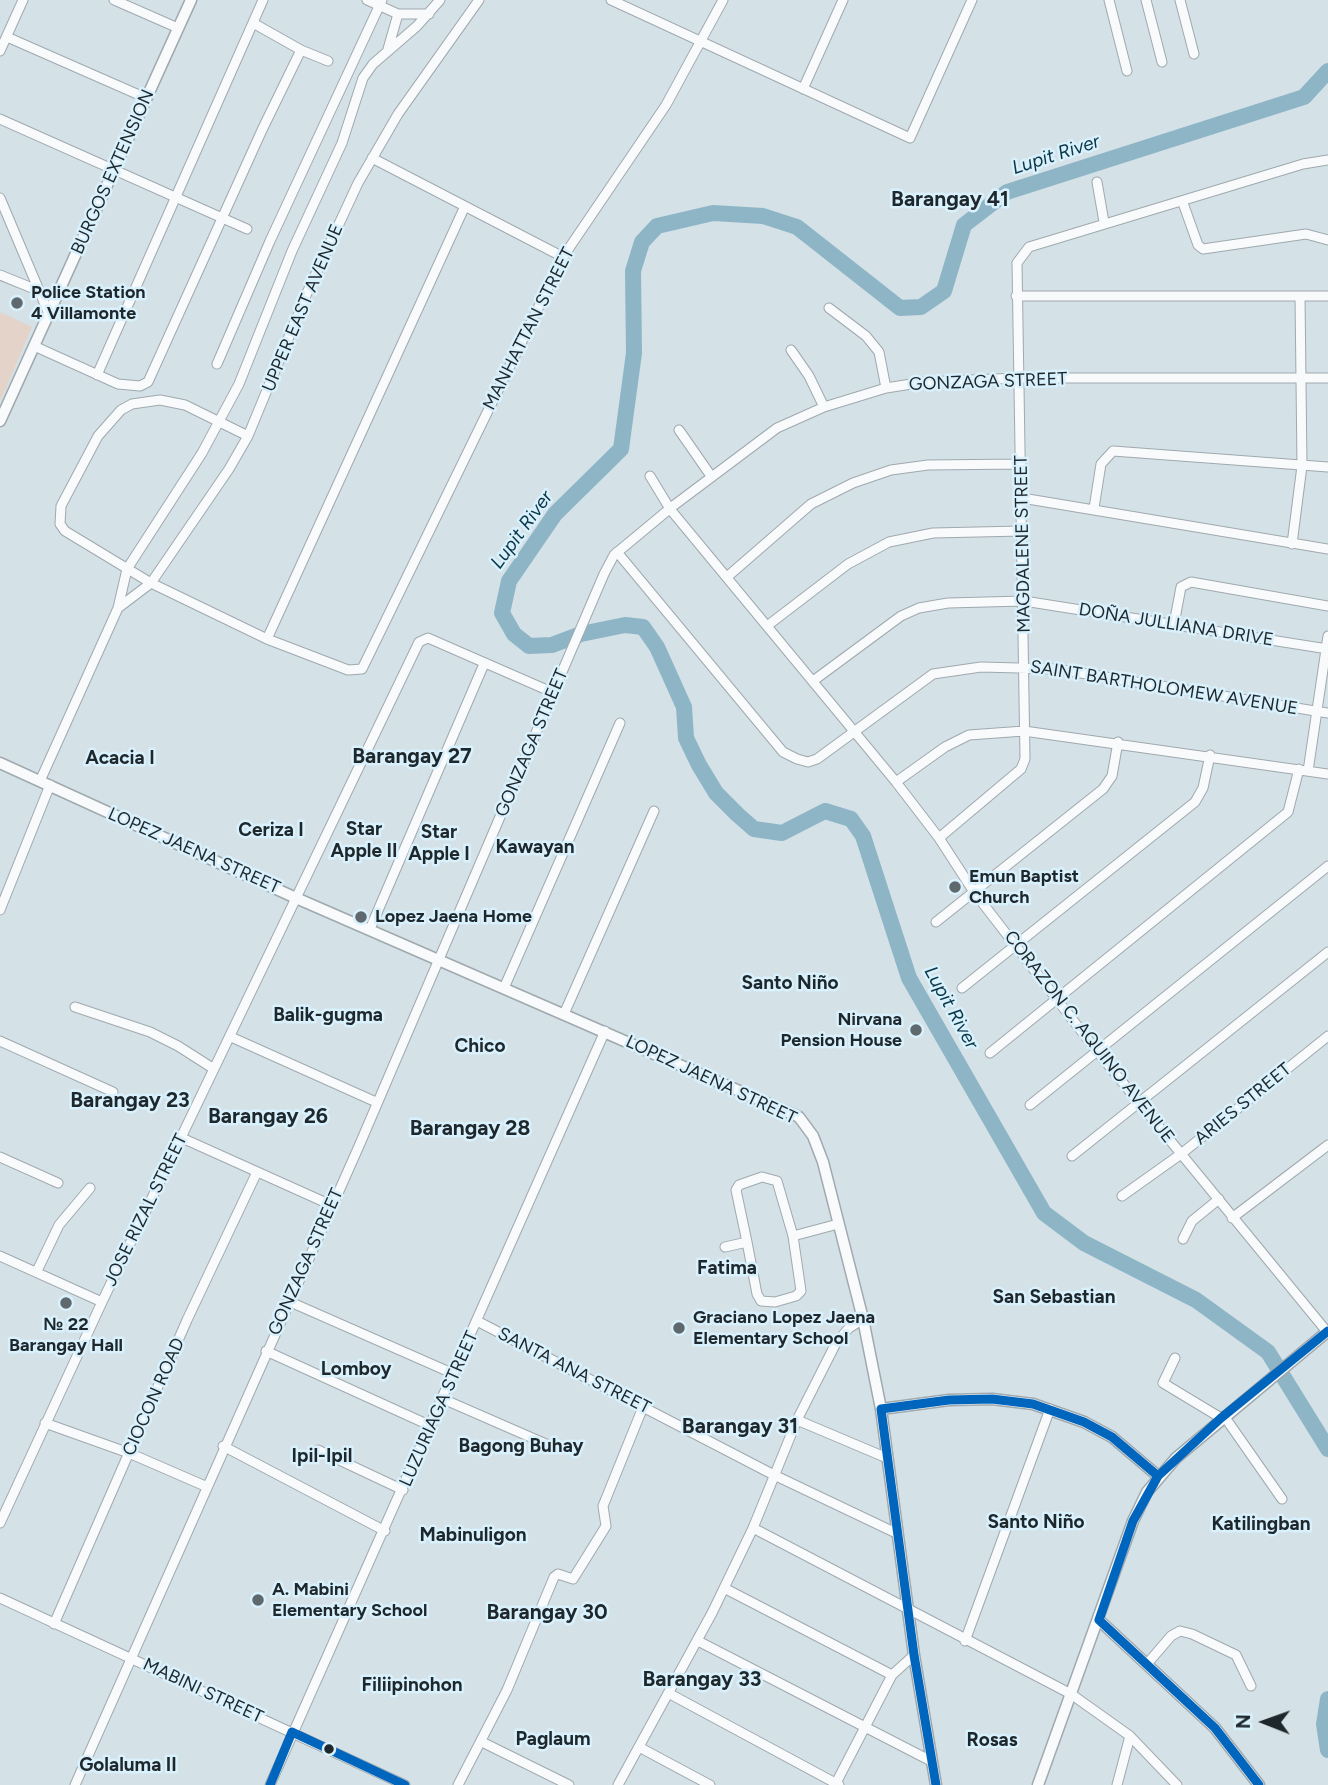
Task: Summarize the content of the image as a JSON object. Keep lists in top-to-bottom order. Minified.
{"streets":{"main road":["BURGOS EXTENSION","LOPEZ JAENA STREET"],"street":["UPPER EAST AVENUE","MANHATTAN STREET","GONZAGA STREET","MAGDALENE STREET","DOÑA JULLIANA DRIVE","SAINT BARTHOLOMEW AVENUE","CORAZON C. AQUINO AVENUE","ARIES STREET","JOSE RIZAL STREET","SANTA ANA STREET","CIOCON ROAD","LUZURIAGA STREET","MABINI STREET"]},"crossings":[["UPPER EAST AVENUE","LOPEZ JAENA STREET"],["GONZAGA STREET","MAGDALENE STREET"],["GONZAGA STREET","SAINT BARTHOLOMEW AVENUE"],["GONZAGA STREET","LOPEZ JAENA STREET"],["GONZAGA STREET","CORAZON C. AQUINO AVENUE"],["GONZAGA STREET","MABINI STREET"],["MAGDALENE STREET","DOÑA JULLIANA DRIVE"],["MAGDALENE STREET","SAINT BARTHOLOMEW AVENUE"],["MAGDALENE STREET","CORAZON C. AQUINO AVENUE"],["DOÑA JULLIANA DRIVE","CORAZON C. AQUINO AVENUE"],["SAINT BARTHOLOMEW AVENUE","CORAZON C. AQUINO AVENUE"],["LOPEZ JAENA STREET","JOSE RIZAL STREET"],["LOPEZ JAENA STREET","SANTA ANA STREET"],["LOPEZ JAENA STREET","LUZURIAGA STREET"],["CORAZON C. AQUINO AVENUE","ARIES STREET"],["SANTA ANA STREET","LUZURIAGA STREET"],["CIOCON ROAD","MABINI STREET"],["LUZURIAGA STREET","MABINI STREET"]],"districts":["Barangay 41","Barangay 27","Acacia I","Star Apple II","Ceriza I","Star Apple I","Kawayan","Santo Niño","Balik-gugma","Chico","Barangay 23","Barangay 26","Barangay 28","Fatima","San Sebastian","Lomboy","Barangay 31","Bagong Buhay","Ipil-Ipil","Santo Niño","Katilingban","Mabinuligon","Barangay 30","Barangay 33","Filiipinohon","Paglaum","Rosas","Golaluma II"],"water":["Lupit River"],"places":["Police Station 4 Villamonte","Emun Baptist Church","Lopez Jaena Home","Nirvana Pension House","№ 22 Barangay Hall","Graciano Lopez Jaena Elementary School","A. Mabini Elementary School"],"north":"left"}
